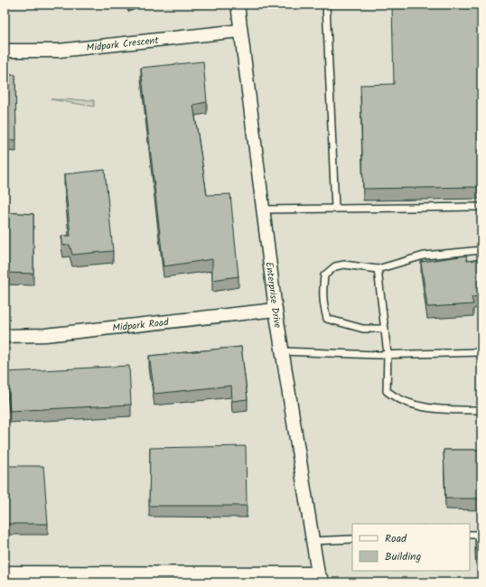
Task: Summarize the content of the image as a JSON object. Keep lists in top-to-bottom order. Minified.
{"streets":{"street":["Midpark Crescent","Enterprise Drive","Midpark Road"]},"crossings":[["Midpark Crescent","Enterprise Drive"],["Enterprise Drive","Midpark Road"]],"legend":["Road","Building"]}
